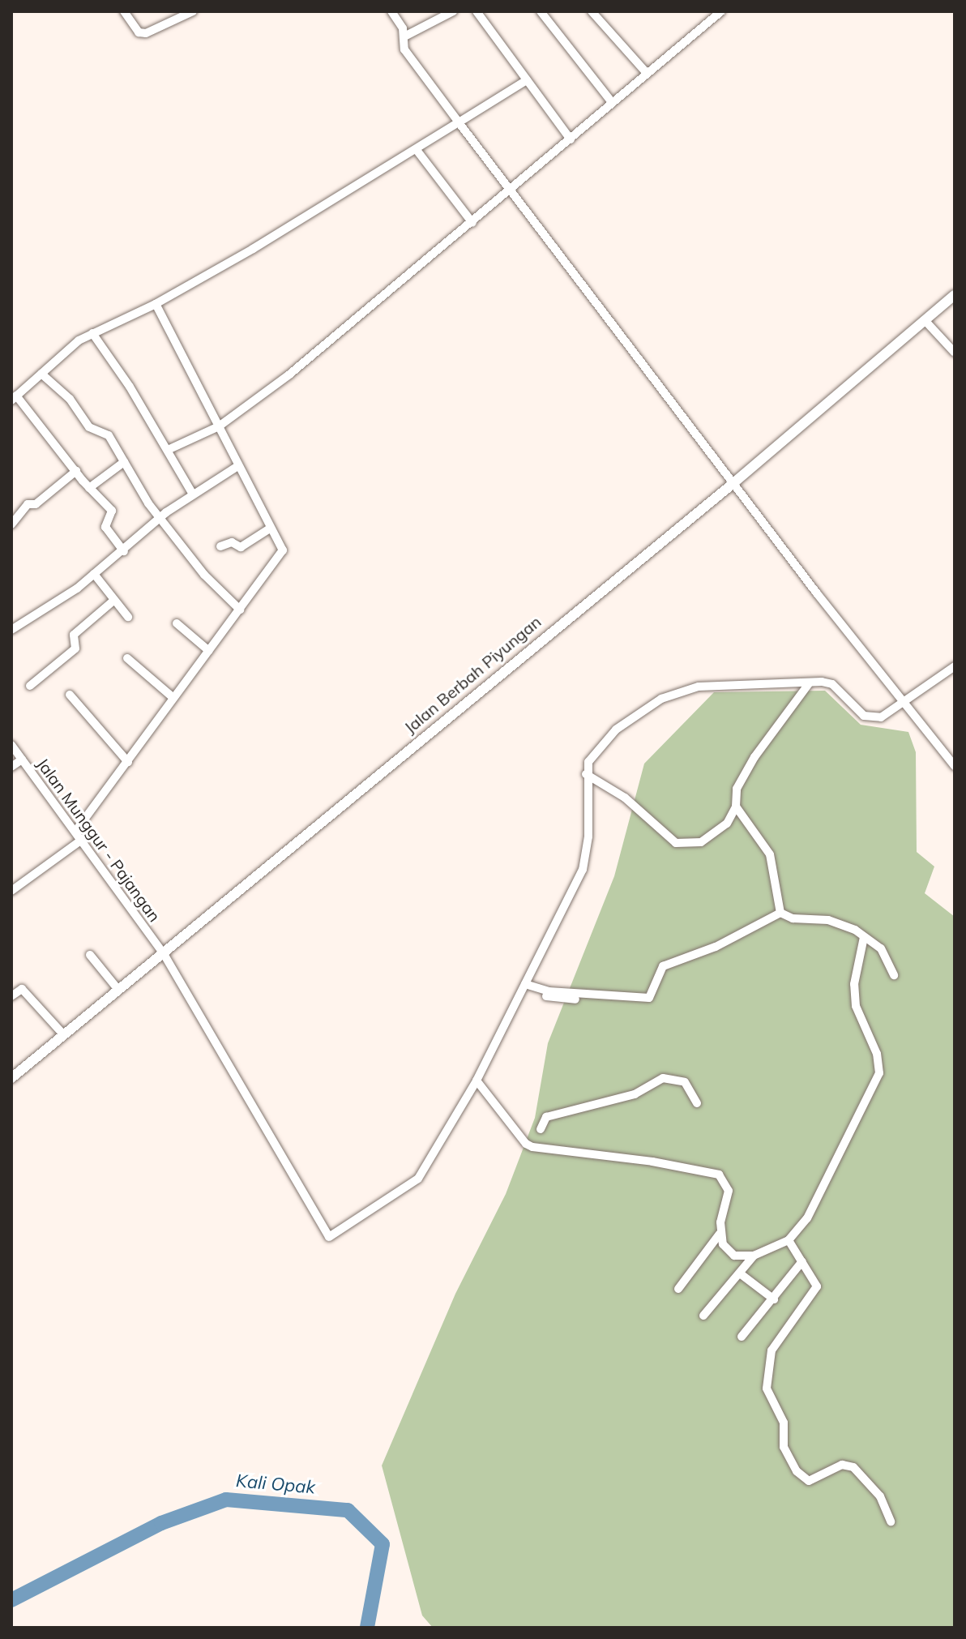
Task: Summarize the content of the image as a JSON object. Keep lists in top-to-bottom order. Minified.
{"streets":{"street":["Jalan Berbah Piyungan","Jalan Munggur - Pajangan"]},"crossings":[["Jalan Berbah Piyungan","Jalan Munggur - Pajangan"]],"water":["Kali Opak"]}
